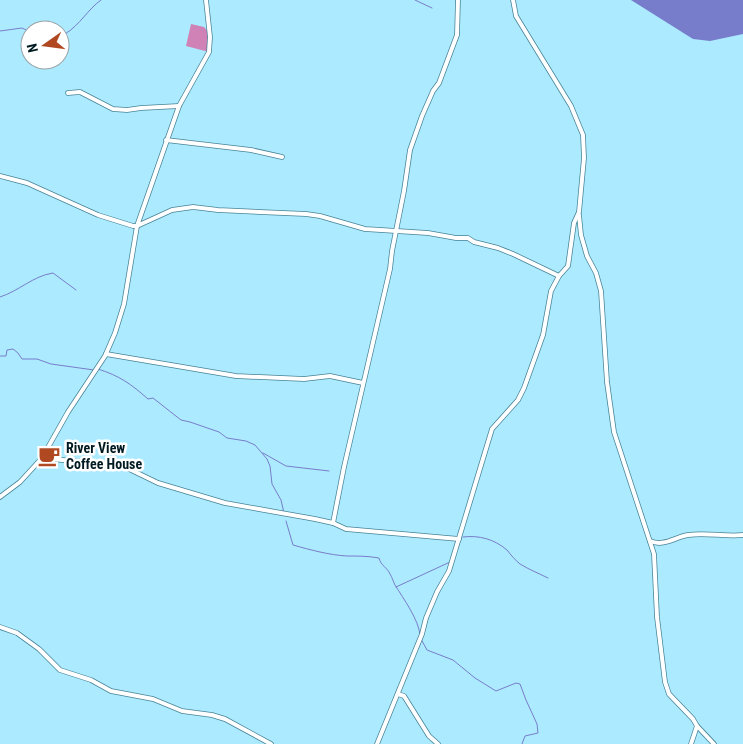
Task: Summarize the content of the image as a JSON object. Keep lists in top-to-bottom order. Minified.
{"places":{"cafe":["River View Coffee House"]},"north":"left"}
